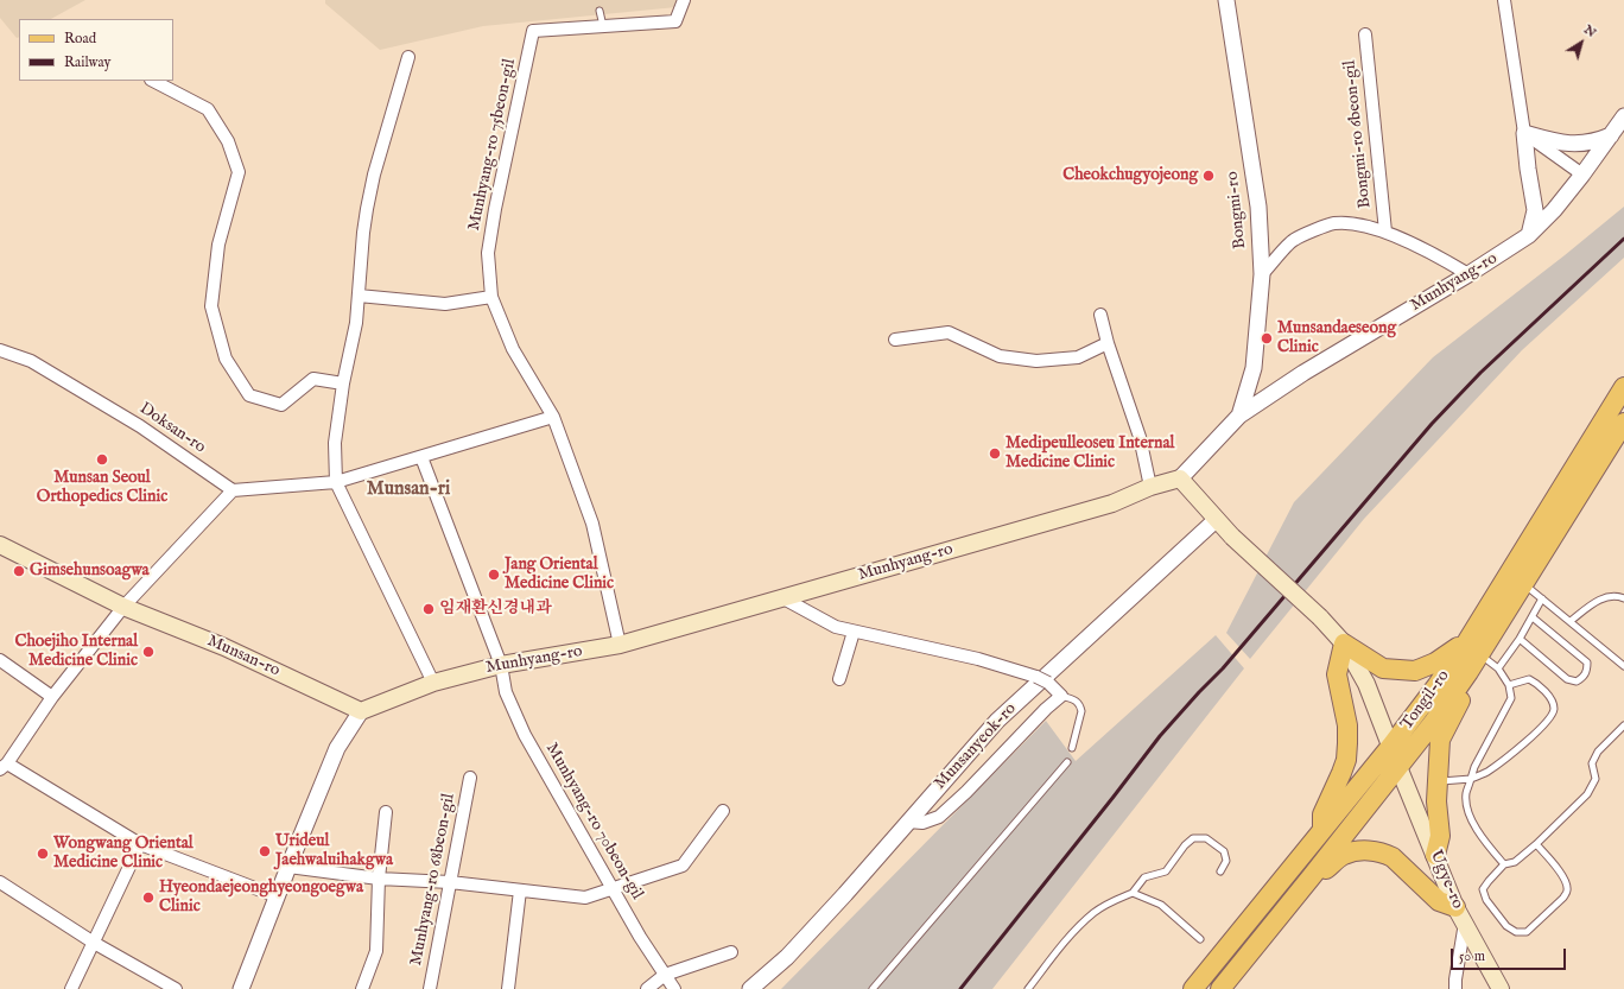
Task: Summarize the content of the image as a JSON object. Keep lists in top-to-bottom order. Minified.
{"streets":{"main road":["Munhyang-ro","Munsan-ro","Tongil-ro","Ugye-ro"],"street":["Bongmi-ro 6beon-gil","Munhyang-ro 75beon-gil","Bongmi-ro","Doksan-ro","Munsanyeok-ro","Munhyang-ro 70beon-gil","Munhyang-ro 68beon-gil"]},"crossings":[["Bongmi-ro 6beon-gil","Bongmi-ro"],["Bongmi-ro 6beon-gil","Munhyang-ro"],["Munhyang-ro 75beon-gil","Munhyang-ro"],["Bongmi-ro","Munhyang-ro"],["Munhyang-ro","Munsan-ro"],["Munhyang-ro","Munhyang-ro 70beon-gil"],["Tongil-ro","Ugye-ro"]],"districts":["Munsan-ri"],"places":["Cheokchugyojeong","Munsandaeseong Clinic","Medipeulleoseu Internal Medicine Clinic","Munsan Seoul Orthopedics Clinic","Gimsehunsoagwa","Jang Oriental Medicine Clinic","임재환신경내과","Choejiho Internal Medicine Clinic","Urideul Jaehwaluihakgwa","Wongwang Oriental Medicine Clinic","Hyeondaejeonghyeongoegwa Clinic"],"legend":["Road","Railway"],"scale_bar":"50 m","north":"top right"}
